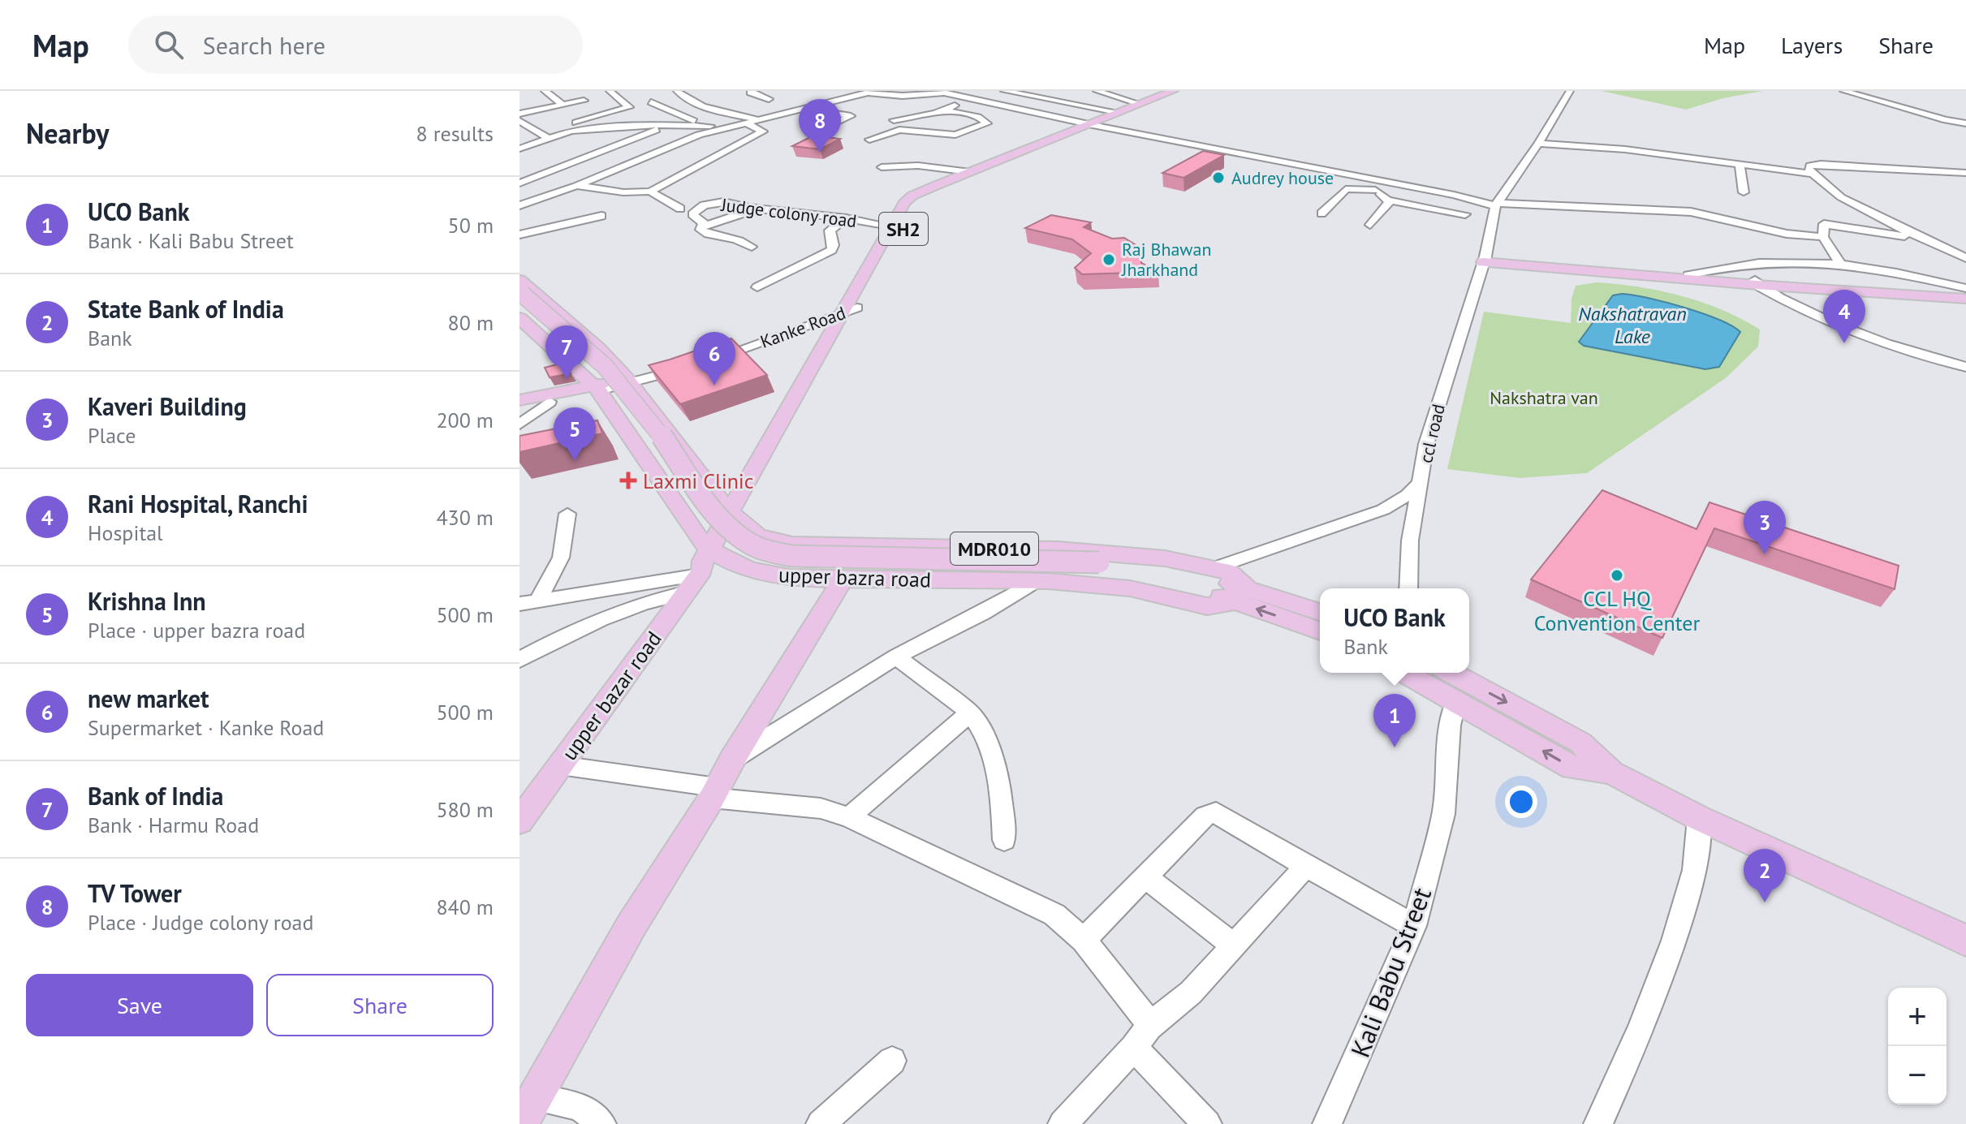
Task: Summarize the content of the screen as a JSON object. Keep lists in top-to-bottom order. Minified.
{"streets":{"main road":["SH2","MDR010","upper bazra road","upper bazar road"],"street":["Judge colony road","Kanke Road","ccl road","Kali Babu Street"]},"crossings":[["Judge colony road","SH2"],["SH2","Kanke Road"],["SH2","upper bazra road"],["SH2","upper bazar road"],["Kanke Road","upper bazra road"],["ccl road","upper bazra road"],["upper bazra road","upper bazar road"]],"water":["Nakshatravan Lake"],"parks":["Nakshatra van"],"places":{"other":["Audrey house","Raj Bhawan Jharkhand","CCL HQ Convention Center"],"health":["Laxmi Clinic"]},"page":{"header":"Map","search":"Search here","nav":["Map","Layers","Share"],"heading":["Nearby","8 results"],"pins":["8","4","7","6","5","3","1","2"],"list":[{"mark":"1","name":"UCO Bank","note":"Bank · Kali Babu Street","value":"50 m"},{"mark":"2","name":"State Bank of India","note":"Bank","value":"80 m"},{"mark":"3","name":"Kaveri Building","note":"Place","value":"200 m"},{"mark":"4","name":"Rani Hospital, Ranchi","note":"Hospital","value":"430 m"},{"mark":"5","name":"Krishna Inn","note":"Place · upper bazra road","value":"500 m"},{"mark":"6","name":"new market","note":"Supermarket · Kanke Road","value":"500 m"},{"mark":"7","name":"Bank of India","note":"Bank · Harmu Road","value":"580 m"},{"mark":"8","name":"TV Tower","note":"Place · Judge colony road","value":"840 m"}],"popup":["UCO Bank","Bank"],"buttons":["Save","Share"],"map_buttons":["+","−"]}}
